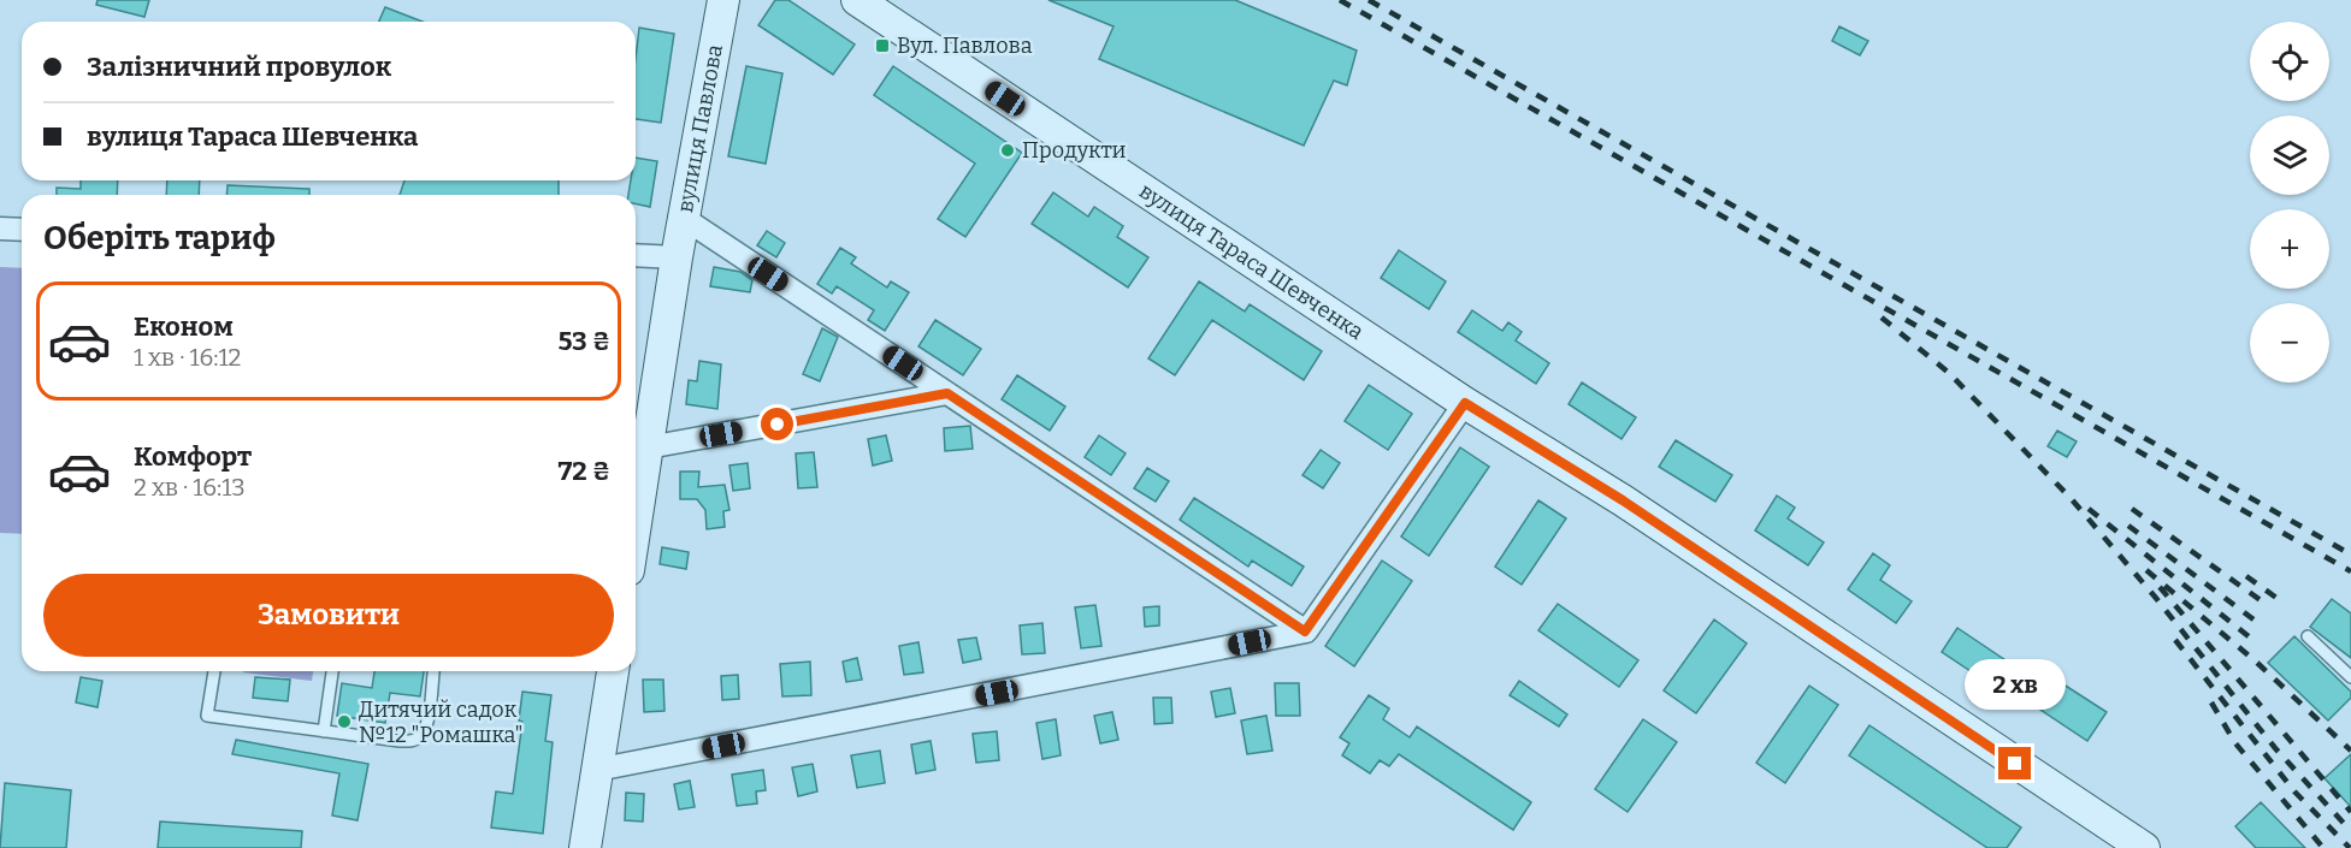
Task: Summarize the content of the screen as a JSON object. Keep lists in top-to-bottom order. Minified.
{"streets":{"main road":["вулиця Павлова","вулиця Тараса Шевченка"]},"places":{"transit":["Вул. Павлова"],"other":["Продукти","Дитячий садок №12 \"Ромашка\""]},"page":{"map_buttons":["+","−"],"banner":["Залізничний провулок","вулиця Тараса Шевченка"],"heading":"Оберіть тариф","list":[{"name":"Економ","note":"1 хв · 16:12","value":"53 ₴"},{"name":"Комфорт","note":"2 хв · 16:13","value":"72 ₴"}],"buttons":"Замовити","bubble":"2 хв"}}
